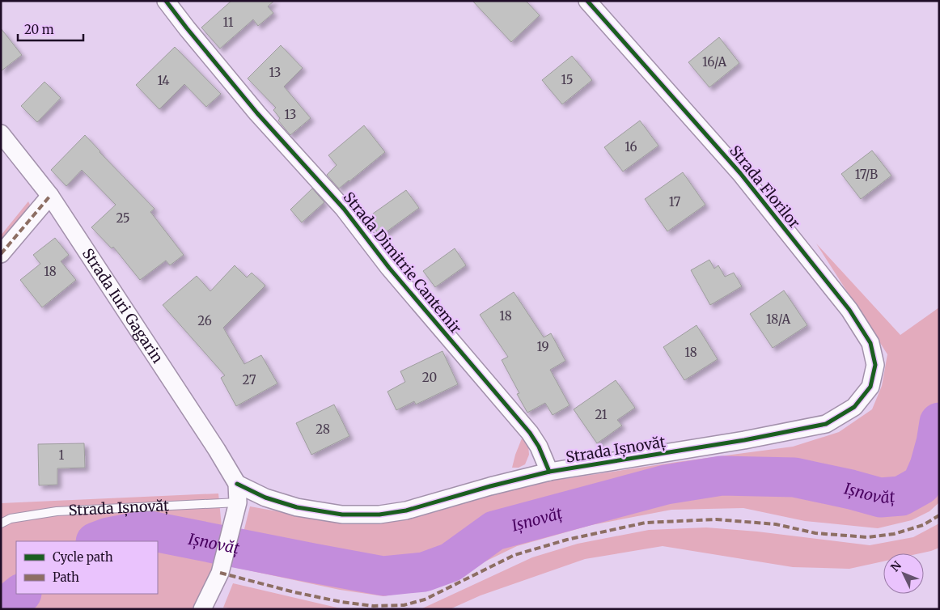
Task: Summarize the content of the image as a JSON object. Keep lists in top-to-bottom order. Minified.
{"streets":{"street":["Strada Florilor","Strada Dimitrie Cantemir","Strada Iuri Gagarin","Strada Ișnovăț"]},"crossings":[["Strada Florilor","Strada Ișnovăț"],["Strada Dimitrie Cantemir","Strada Ișnovăț"],["Strada Iuri Gagarin","Strada Ișnovăț"]],"water":["Ișnovăț"],"house_numbers":["11","16/A","13","15","14","13","16","17/B","17","25","18","18","18/A","26","19","18","20","27","21","28","1"],"legend":["Cycle path","Path"],"scale_bar":"20 m","north":"top left"}
